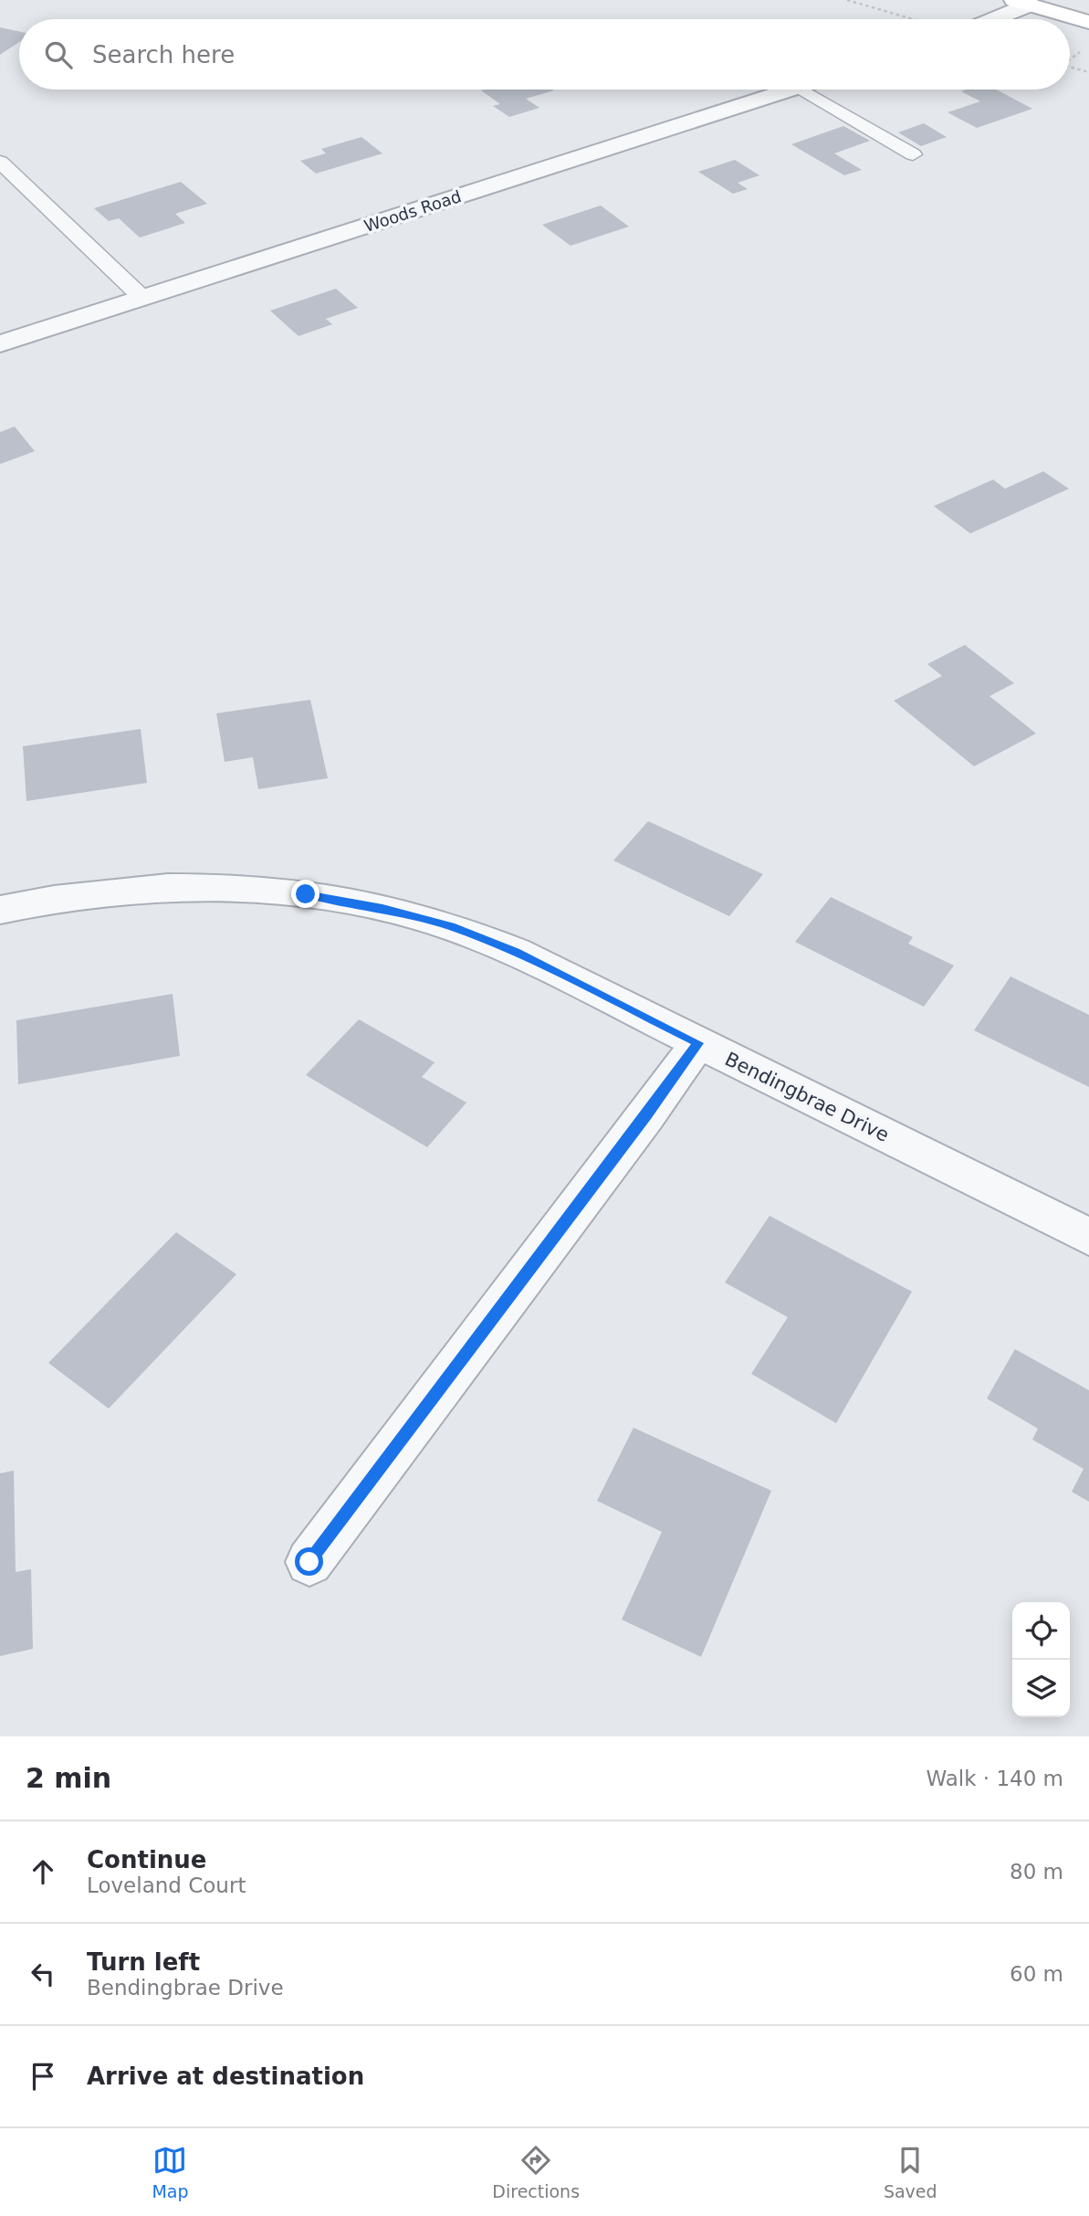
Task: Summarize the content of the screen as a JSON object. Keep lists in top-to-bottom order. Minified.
{"streets":{"street":["Woods Road","Bendingbrae Drive"]},"page":{"search":"Search here","heading":["2 min","Walk · 140 m"],"list":[["Continue","Loveland Court","80 m"],["Turn left","Bendingbrae Drive","60 m"],"Arrive at destination"],"nav":["Map","Directions","Saved"]}}
